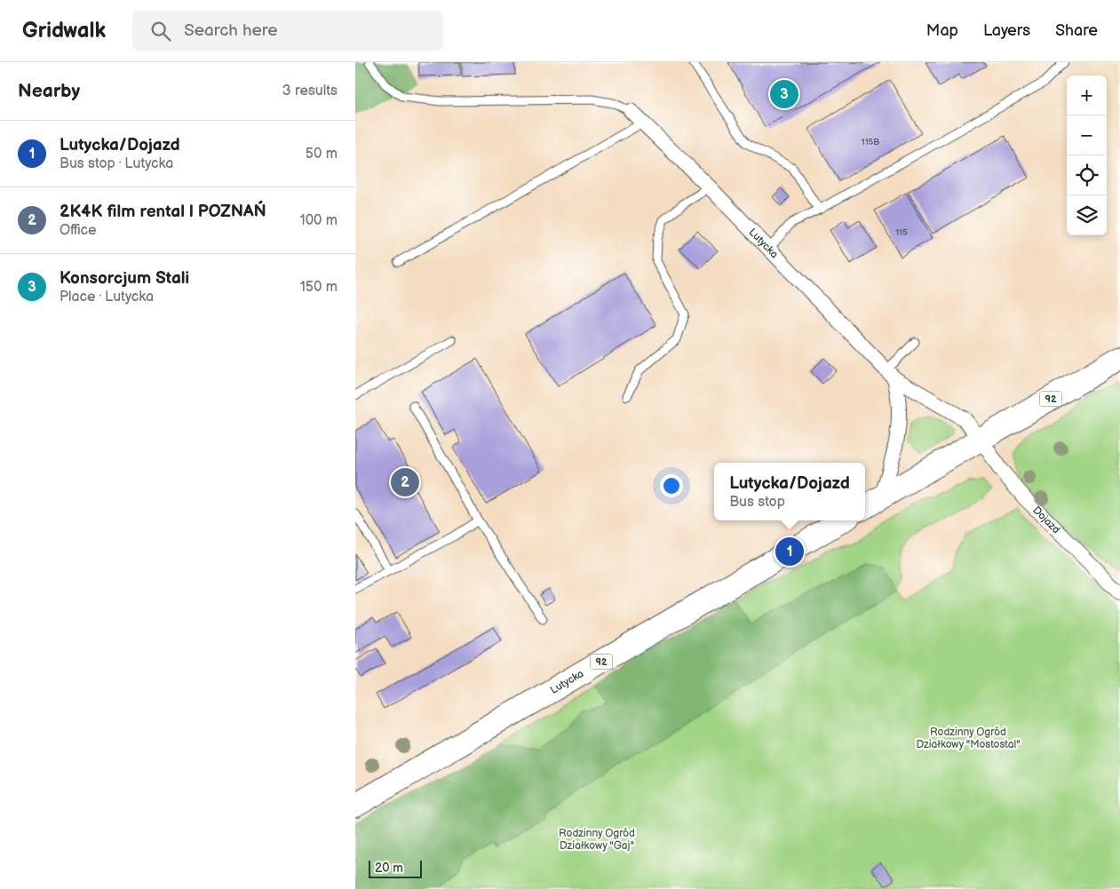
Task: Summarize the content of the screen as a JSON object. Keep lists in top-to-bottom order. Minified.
{"streets":{"main road":["Lutycka","92"],"street":["Dojazd"]},"crossings":[["Lutycka","Dojazd"]],"parks":["Rodzinny Ogród Działkowy \"Mostostal\"","Rodzinny Ogród Działkowy \"Gaj\""],"house_numbers":["115B","115"],"scale_bar":"20 m","page":{"header":"Gridwalk","search":"Search here","nav":["Map","Layers","Share"],"heading":["Nearby","3 results"],"map_buttons":["+","−"],"pins":["3","2","1"],"list":[{"mark":"1","name":"Lutycka/Dojazd","note":"Bus stop · Lutycka","value":"50 m"},{"mark":"2","name":"2K4K film rental | POZNAŃ","note":"Office","value":"100 m"},{"mark":"3","name":"Konsorcjum Stali","note":"Place · Lutycka","value":"150 m"}],"popup":["Lutycka/Dojazd","Bus stop"],"scale":"20 m"}}
